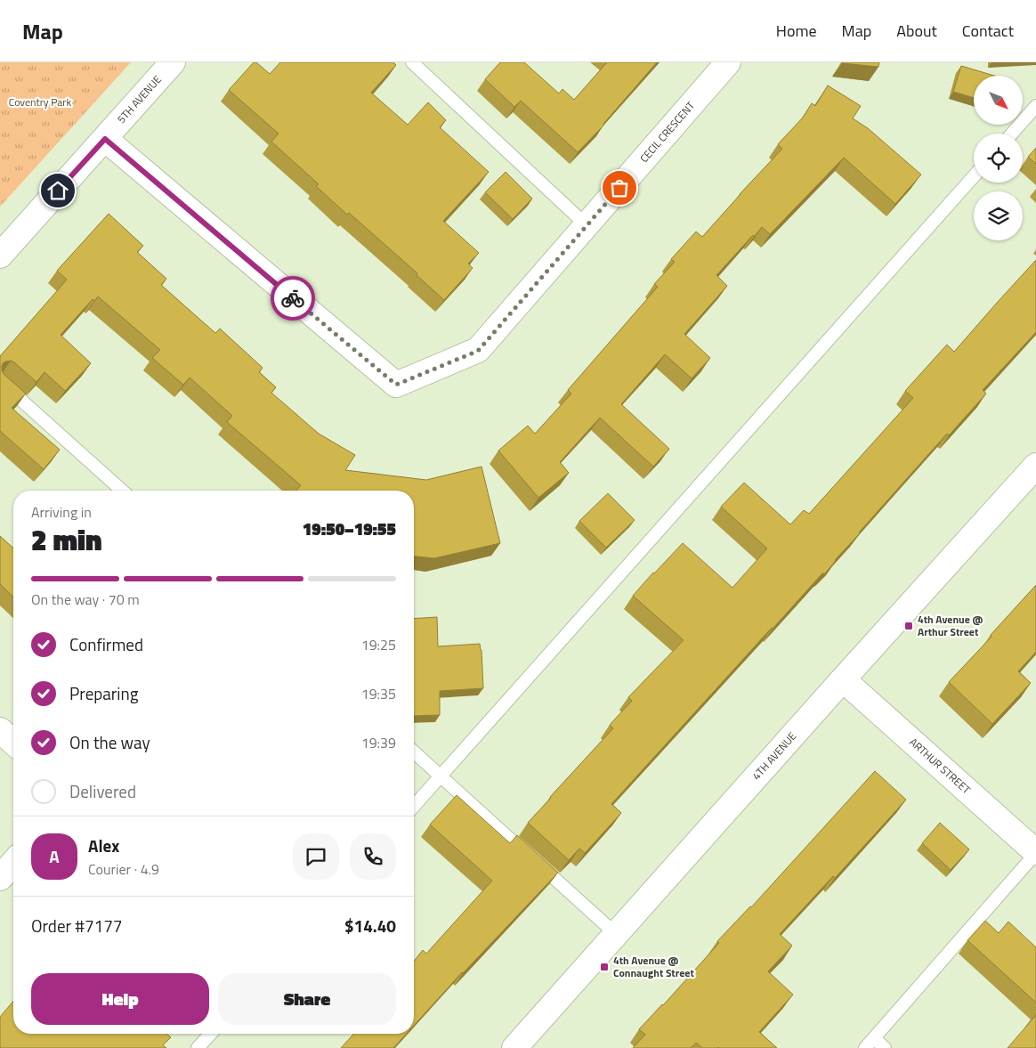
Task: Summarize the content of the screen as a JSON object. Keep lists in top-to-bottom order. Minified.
{"streets":{"street":["5TH AVENUE","CECIL CRESCENT","4TH AVENUE","ARTHUR STREET"]},"crossings":[["5TH AVENUE","CECIL CRESCENT"],["4TH AVENUE","ARTHUR STREET"]],"parks":["Coventry Park"],"places":{"transit":["4th Avenue @ Arthur Street","4th Avenue @ Connaught Street"]},"north":"bottom right","page":{"header":"Map","nav":["Home","Map","About","Contact"],"heading":["2 min","Arriving in","19:50–19:55"],"panel":["Alex","Courier · 4.9","Order #7177","$14.40"],"bar":"On the way · 70 m","list":[["Confirmed","19:25"],["Preparing","19:35"],["On the way","19:39"],"Delivered"],"round":"A","buttons":["Help","Share"]}}
